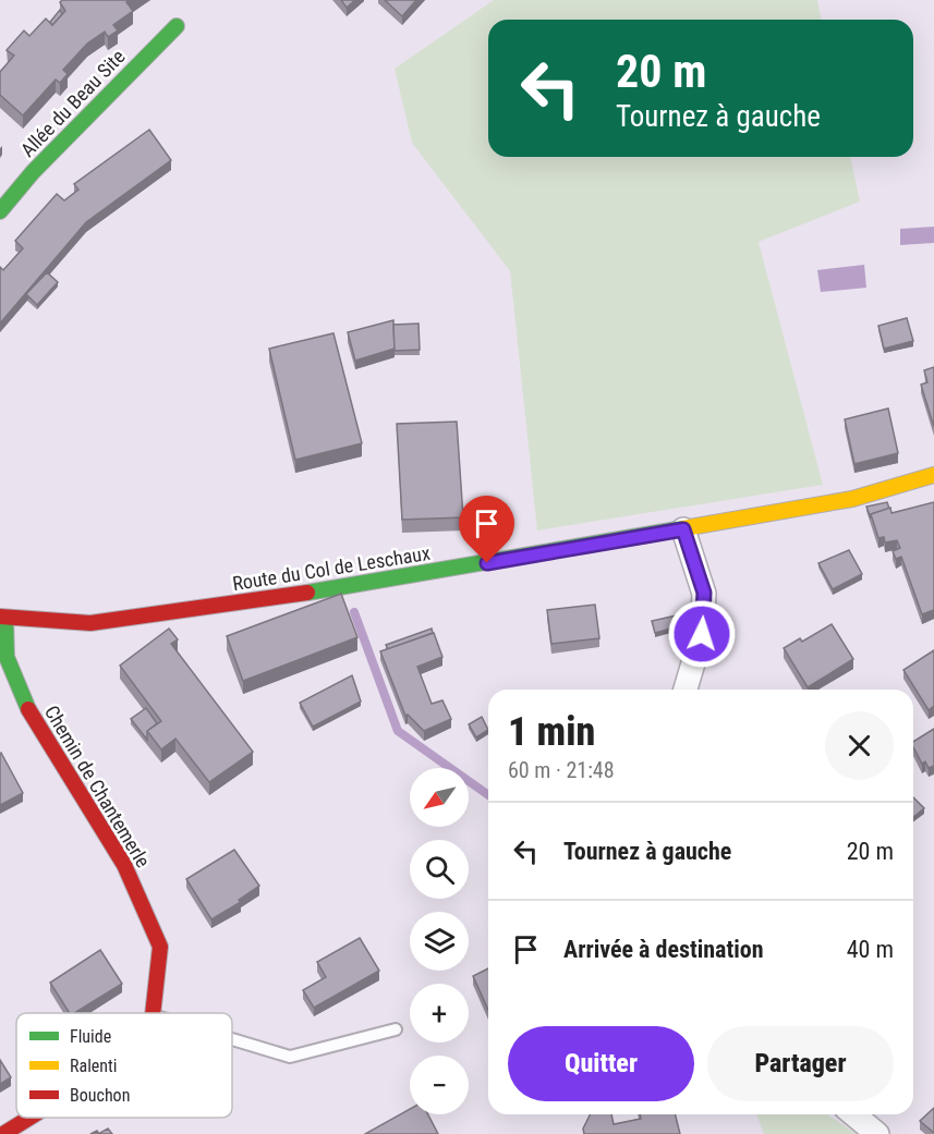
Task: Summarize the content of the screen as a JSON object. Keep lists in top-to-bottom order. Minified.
{"streets":{"main road":["Allée du Beau Site","Route du Col de Leschaux","Chemin de Chantemerle"]},"crossings":[["Route du Col de Leschaux","Chemin de Chantemerle"]],"legend":["Fluide","Ralenti","Bouchon"],"north":"bottom left","page":{"turn":["20 m","Tournez à gauche"],"heading":["1 min","60 m · 21:48"],"map_buttons":["+","−"],"list":[{"name":"Tournez à gauche","value":"20 m"},{"name":"Arrivée à destination","value":"40 m"}],"buttons":["Quitter","Partager"]}}
